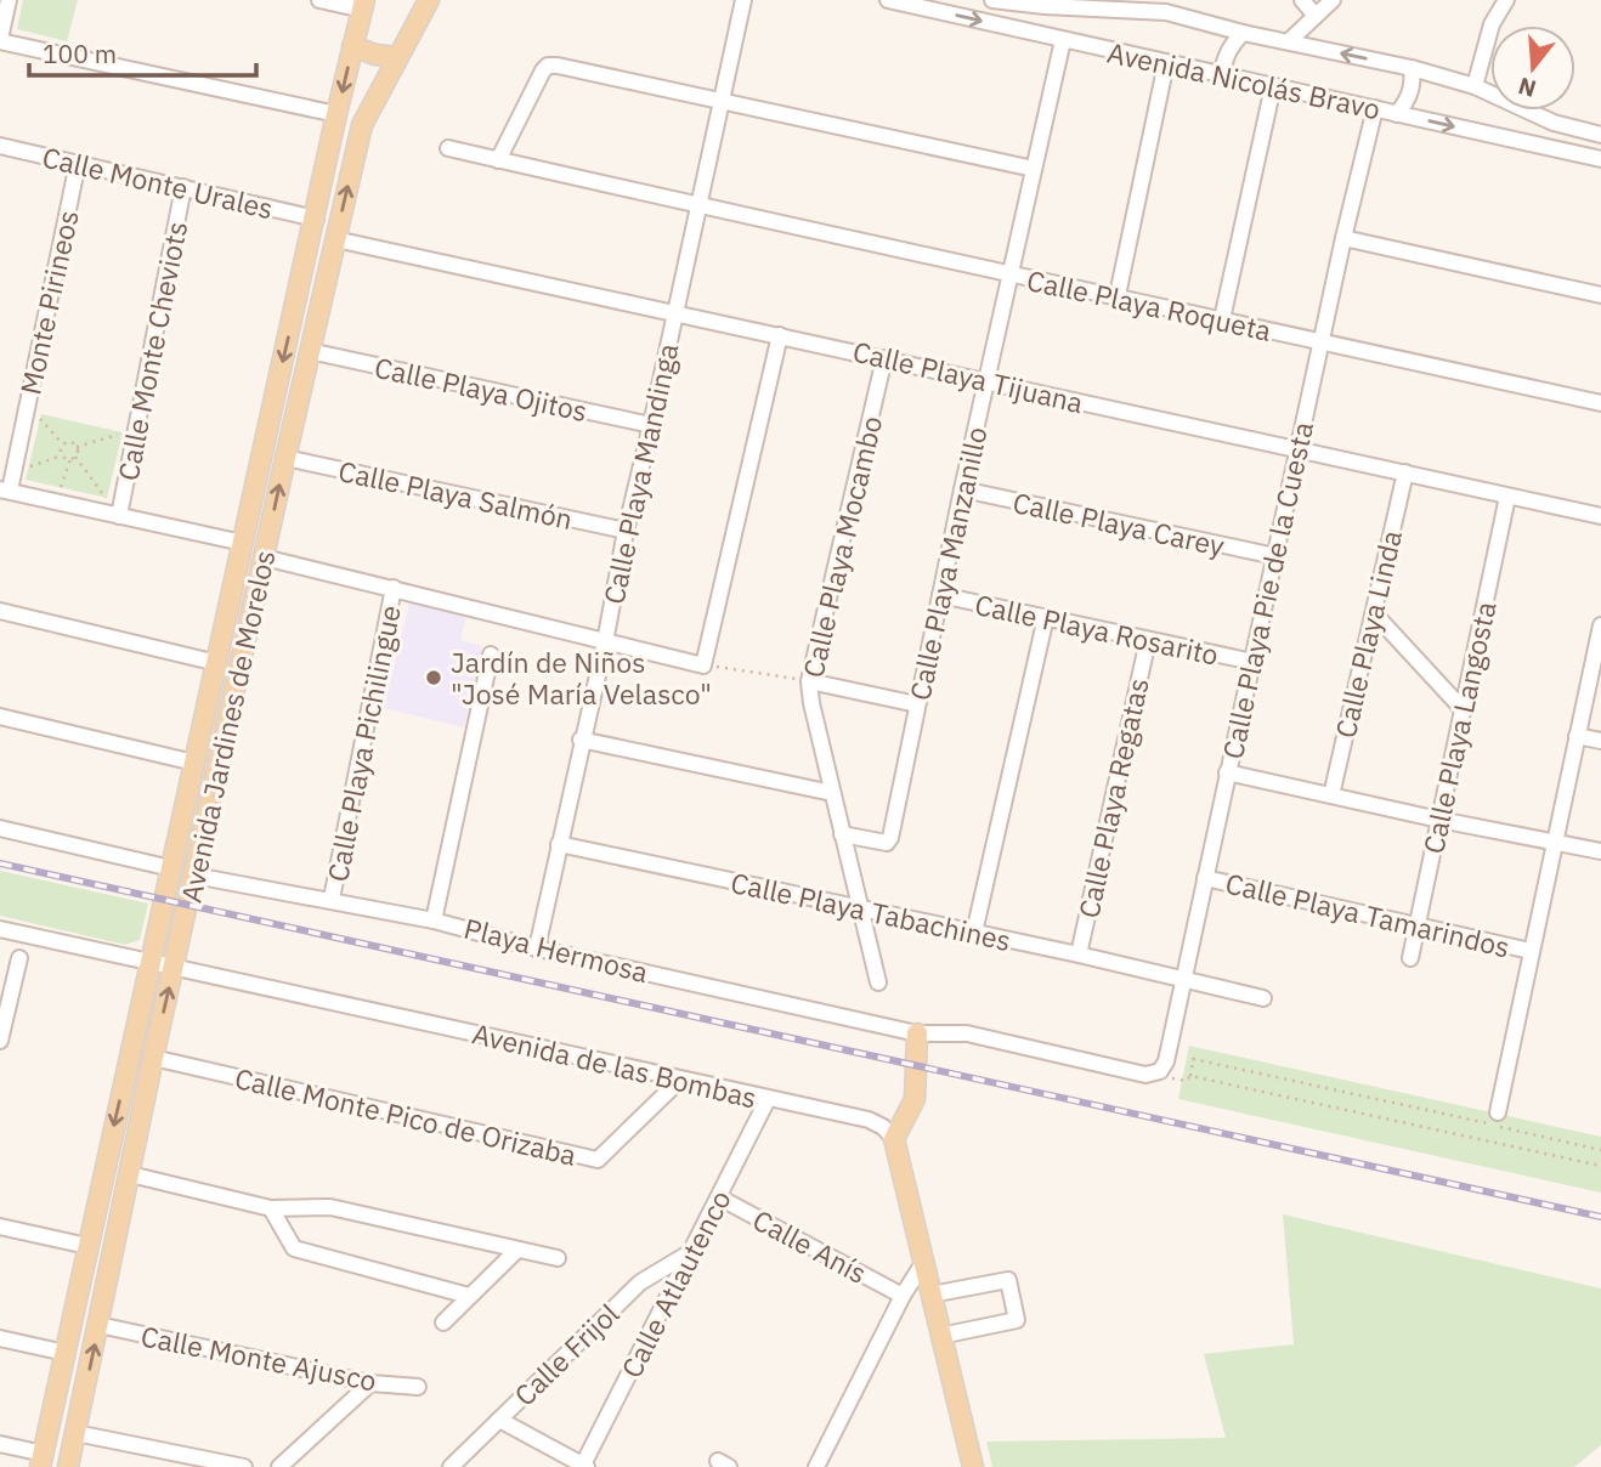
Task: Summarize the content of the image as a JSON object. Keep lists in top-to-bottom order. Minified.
{"streets":{"main road":["Avenida Jardines de Morelos"],"street":["Avenida Nicolás Bravo","Calle Monte Urales","Monte Pirineos","Calle Playa Roqueta","Calle Monte Cheviots","Calle Playa Tijuana","Calle Playa Ojitos","Calle Playa Mandinga","Calle Playa Salmón","Calle Playa Carey","Calle Playa Mocambo","Calle Playa Manzanillo","Calle Playa Pie de la Cuesta","Calle Playa Rosarito","Calle Playa Linda","Calle Playa Langosta","Calle Playa Pichilingue","Calle Playa Regatas","Calle Playa Tabachines","Calle Playa Tamarindos","Playa Hermosa","Avenida de las Bombas","Calle Monte Pico de Orizaba","Calle Anís","Calle Atlautenco","Calle Frijol","Calle Monte Ajusco"]},"crossings":[["Avenida Nicolás Bravo","Calle Playa Manzanillo"],["Avenida Nicolás Bravo","Calle Playa Pie de la Cuesta"],["Calle Monte Urales","Monte Pirineos"],["Calle Monte Urales","Calle Monte Cheviots"],["Calle Monte Urales","Avenida Jardines de Morelos"],["Calle Playa Roqueta","Calle Playa Mandinga"],["Calle Playa Roqueta","Calle Playa Manzanillo"],["Calle Playa Roqueta","Calle Playa Pie de la Cuesta"],["Calle Playa Tijuana","Calle Playa Mandinga"],["Calle Playa Tijuana","Calle Playa Mocambo"],["Calle Playa Tijuana","Calle Playa Manzanillo"],["Calle Playa Tijuana","Calle Playa Pie de la Cuesta"],["Calle Playa Tijuana","Calle Playa Linda"],["Calle Playa Tijuana","Avenida Jardines de Morelos"],["Calle Playa Tijuana","Calle Playa Langosta"],["Calle Playa Ojitos","Calle Playa Mandinga"],["Calle Playa Ojitos","Avenida Jardines de Morelos"],["Calle Playa Mandinga","Calle Playa Salmón"],["Calle Playa Mandinga","Calle Playa Tabachines"],["Calle Playa Mandinga","Playa Hermosa"],["Calle Playa Salmón","Avenida Jardines de Morelos"],["Calle Playa Carey","Calle Playa Manzanillo"],["Calle Playa Carey","Calle Playa Pie de la Cuesta"],["Calle Playa Mocambo","Calle Playa Manzanillo"],["Calle Playa Mocambo","Calle Playa Tabachines"],["Calle Playa Manzanillo","Calle Playa Rosarito"],["Calle Playa Pie de la Cuesta","Calle Playa Rosarito"],["Calle Playa Pie de la Cuesta","Calle Playa Tabachines"],["Calle Playa Pie de la Cuesta","Calle Playa Tamarindos"],["Calle Playa Pie de la Cuesta","Playa Hermosa"],["Calle Playa Rosarito","Calle Playa Regatas"],["Avenida Jardines de Morelos","Playa Hermosa"],["Avenida Jardines de Morelos","Avenida de las Bombas"],["Avenida Jardines de Morelos","Calle Monte Pico de Orizaba"],["Avenida Jardines de Morelos","Calle Monte Ajusco"],["Calle Playa Langosta","Calle Playa Tamarindos"],["Calle Playa Pichilingue","Playa Hermosa"],["Calle Playa Regatas","Calle Playa Tabachines"],["Avenida de las Bombas","Calle Monte Pico de Orizaba"],["Avenida de las Bombas","Calle Atlautenco"],["Calle Anís","Calle Atlautenco"],["Calle Atlautenco","Calle Frijol"]],"places":["Jardín de Niños \"José María Velasco\""],"scale_bar":"100 m","north":"bottom"}
